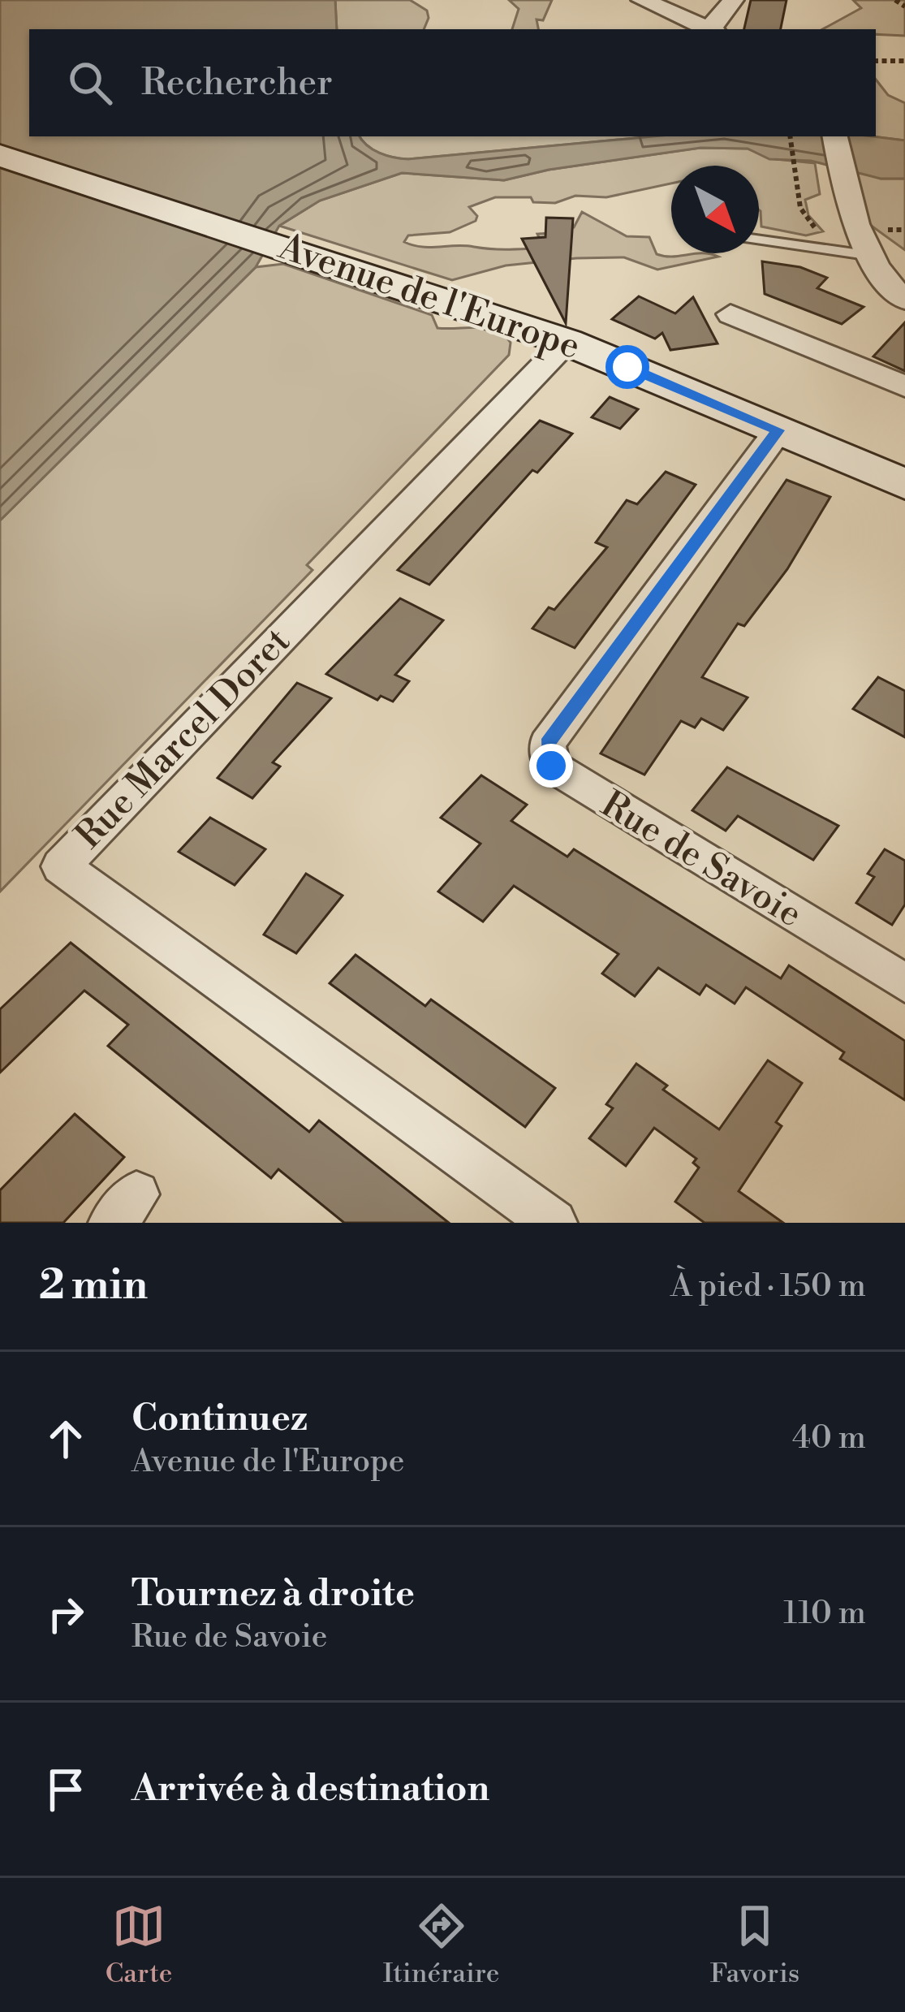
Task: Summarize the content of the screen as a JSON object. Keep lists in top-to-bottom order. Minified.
{"streets":{"street":["Avenue de l'Europe","Rue Marcel Doret","Rue de Savoie"]},"crossings":[["Avenue de l'Europe","Rue Marcel Doret"],["Avenue de l'Europe","Rue de Savoie"]],"north":"bottom right","page":{"search":"Rechercher","heading":["2 min","À pied · 150 m"],"list":[["Continuez","Avenue de l'Europe","40 m"],["Tournez à droite","Rue de Savoie","110 m"],"Arrivée à destination"],"nav":["Carte","Itinéraire","Favoris"]}}
